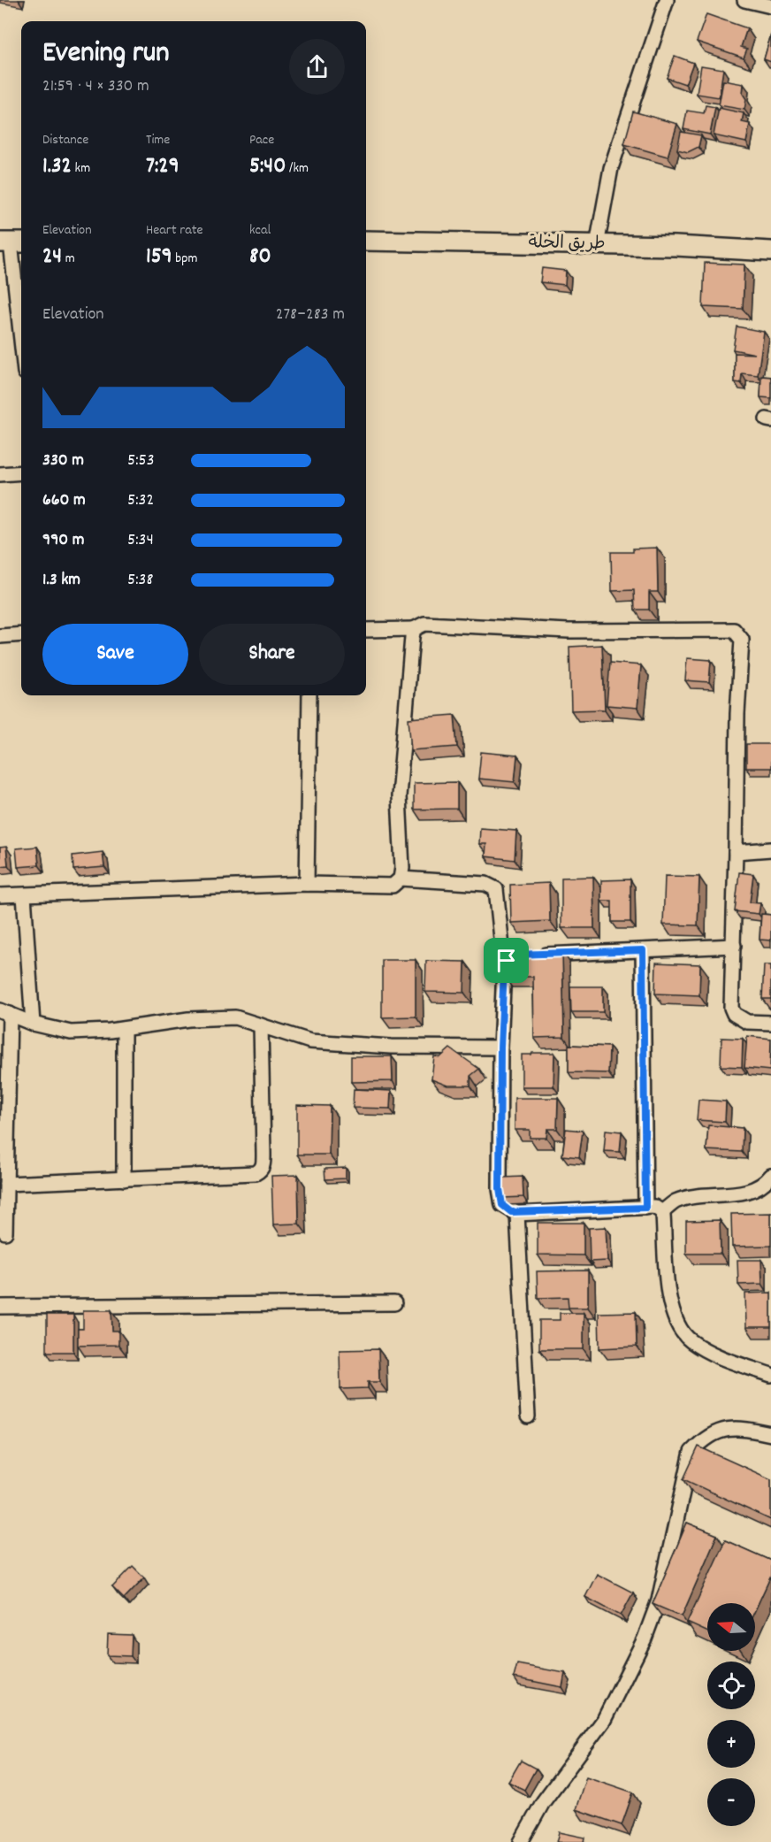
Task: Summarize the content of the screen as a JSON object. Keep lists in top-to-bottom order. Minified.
{"streets":{"street":["طريق الخلة"]},"north":"left","page":{"heading":["Evening run","21:59 · 4 × 330 m"],"stats":[["Distance","1.32 km"],["Time","7:29"],["Pace","5:40 /km"],["Elevation","24 m"],["Heart rate","159 bpm"],["kcal","80"]],"chart":["Elevation","278–283 m"],"list":[{"name":"330 m","note":"5:53"},{"name":"660 m","note":"5:32"},{"name":"990 m","note":"5:34"},{"name":"1.3 km","note":"5:38"}],"buttons":["Save","Share"],"map_buttons":["+","−"]}}
